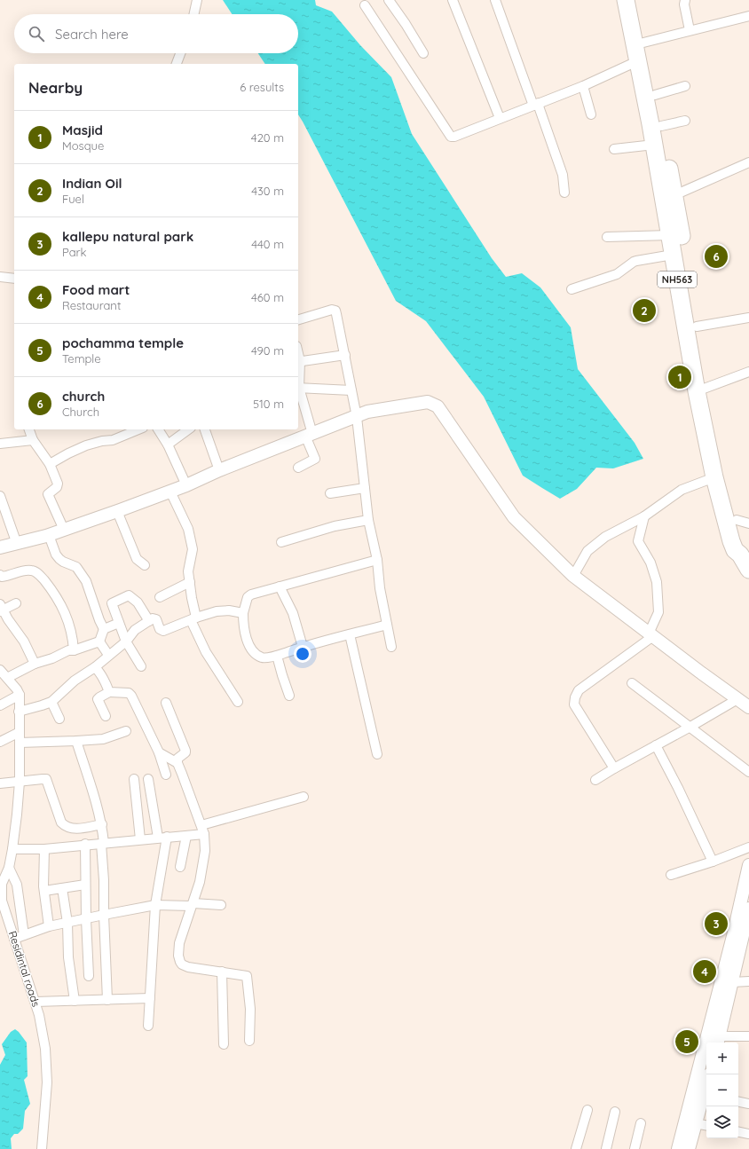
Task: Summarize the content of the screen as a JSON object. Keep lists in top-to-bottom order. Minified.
{"streets":{"highway":["NH563"],"street":["Residintal roads"]},"page":{"search":"Search here","heading":["Nearby","6 results"],"list":[{"mark":"1","name":"Masjid","note":"Mosque","value":"420 m"},{"mark":"2","name":"Indian Oil","note":"Fuel","value":"430 m"},{"mark":"3","name":"kallepu natural park","note":"Park","value":"440 m"},{"mark":"4","name":"Food mart","note":"Restaurant","value":"460 m"},{"mark":"5","name":"pochamma temple","note":"Temple","value":"490 m"},{"mark":"6","name":"church","note":"Church","value":"510 m"}],"pins":["6","2","1","3","4","5"],"map_buttons":["+","−"]}}
